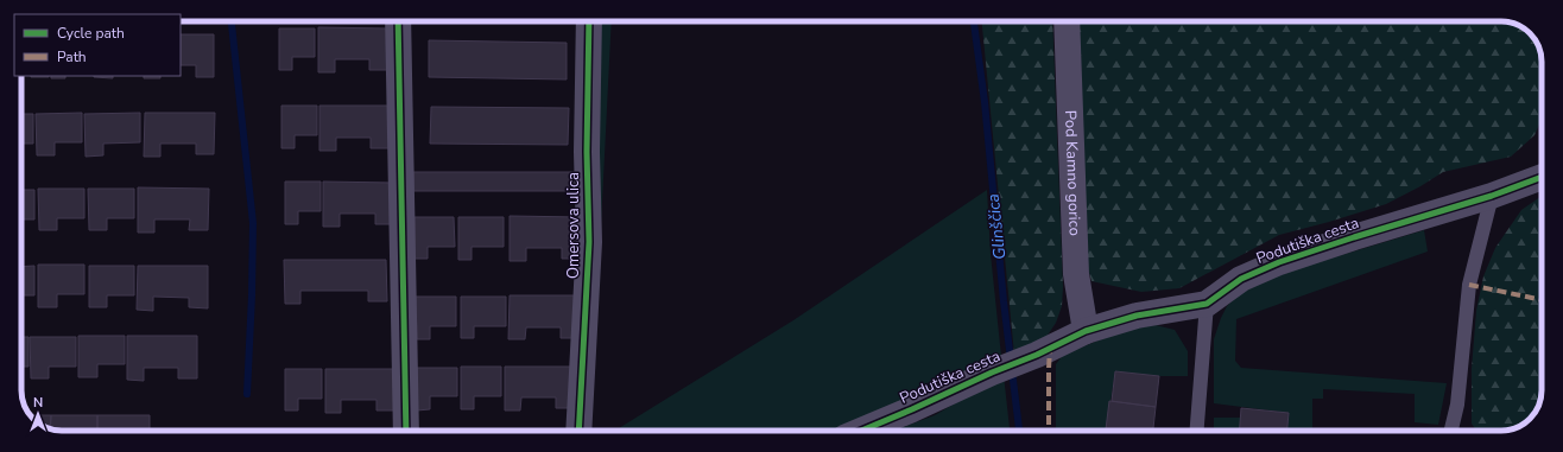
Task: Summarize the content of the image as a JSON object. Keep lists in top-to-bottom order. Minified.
{"streets":{"street":["Pod Kamno gorico","Omersova ulica","Podutiška cesta"]},"crossings":[["Pod Kamno gorico","Podutiška cesta"]],"water":["Glinščica"],"legend":["Cycle path","Path"],"north":"top"}
